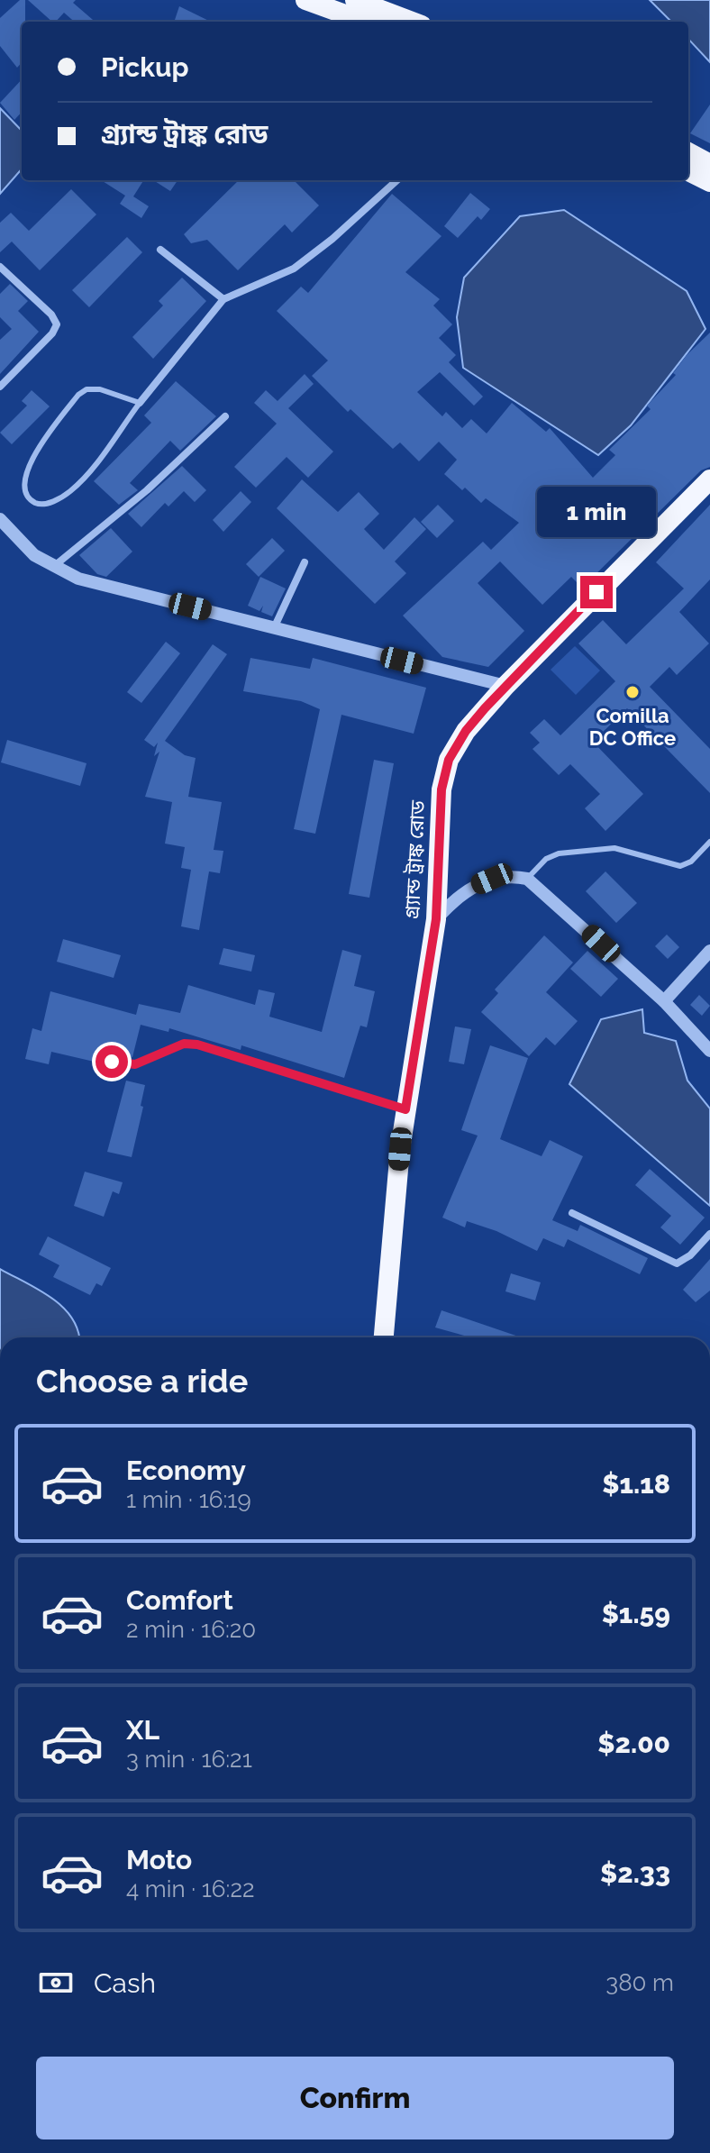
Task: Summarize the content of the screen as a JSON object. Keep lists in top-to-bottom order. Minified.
{"streets":{"highway":["গ্র্যান্ড ট্রাঙ্ক রোড"]},"places":["Comilla DC Office"],"page":{"banner":["Pickup","গ্র্যান্ড ট্রাঙ্ক রোড"],"bubble":"1 min","heading":"Choose a ride","list":[{"name":"Economy","note":"1 min · 16:19","value":"$1.18"},{"name":"Comfort","note":"2 min · 16:20","value":"$1.59"},{"name":"XL","note":"3 min · 16:21","value":"$2.00"},{"name":"Moto","note":"4 min · 16:22","value":"$2.33"}],"pay":["Cash","380 m"],"buttons":"Confirm"}}
